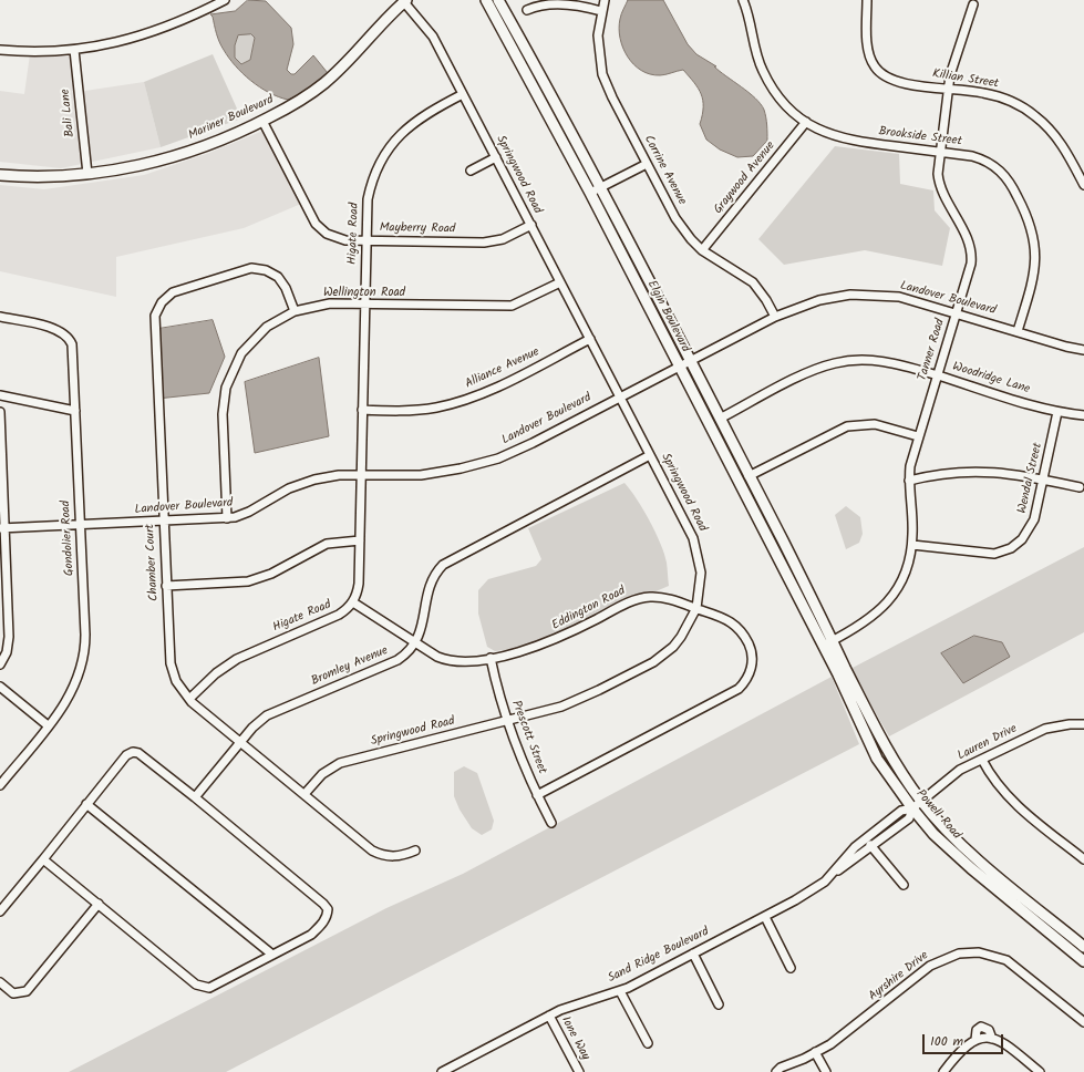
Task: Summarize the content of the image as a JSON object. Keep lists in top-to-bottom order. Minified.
{"streets":{"main road":["Mariner Boulevard","Elgin Boulevard","Powell Road"],"street":["Killian Street","Bali Lane","Brookside Street","Corrine Avenue","Springwood Road","Graywood Avenue","Mayberry Road","Higate Road","Wellington Road","Landover Boulevard","Tanner Road","Alliance Avenue","Woodridge Lane","Wendal Street","Gondolier Road","Chamber Court","Eddington Road","Bromley Avenue","Prescott Street","Lauren Drive","Sand Ridge Boulevard","Ayrshire Drive","Ione Way"]},"crossings":[["Killian Street","Tanner Road"],["Bali Lane","Mariner Boulevard"],["Mariner Boulevard","Springwood Road"],["Mariner Boulevard","Mayberry Road"],["Brookside Street","Graywood Avenue"],["Brookside Street","Landover Boulevard"],["Brookside Street","Tanner Road"],["Corrine Avenue","Graywood Avenue"],["Corrine Avenue","Landover Boulevard"],["Springwood Road","Mayberry Road"],["Springwood Road","Higate Road"],["Springwood Road","Wellington Road"],["Springwood Road","Landover Boulevard"],["Springwood Road","Alliance Avenue"],["Springwood Road","Chamber Court"],["Springwood Road","Eddington Road"],["Springwood Road","Bromley Avenue"],["Springwood Road","Prescott Street"],["Mayberry Road","Higate Road"],["Higate Road","Wellington Road"],["Higate Road","Alliance Avenue"],["Higate Road","Chamber Court"],["Higate Road","Eddington Road"],["Wellington Road","Landover Boulevard"],["Wellington Road","Chamber Court"],["Landover Boulevard","Elgin Boulevard"],["Landover Boulevard","Tanner Road"],["Landover Boulevard","Gondolier Road"],["Landover Boulevard","Chamber Court"],["Elgin Boulevard","Tanner Road"],["Elgin Boulevard","Woodridge Lane"],["Elgin Boulevard","Powell Road"],["Tanner Road","Woodridge Lane"],["Tanner Road","Wendal Street"],["Tanner Road","Powell Road"],["Woodridge Lane","Wendal Street"],["Chamber Court","Bromley Avenue"],["Eddington Road","Bromley Avenue"],["Eddington Road","Prescott Street"],["Lauren Drive","Powell Road"],["Lauren Drive","Sand Ridge Boulevard"],["Powell Road","Sand Ridge Boulevard"],["Sand Ridge Boulevard","Ione Way"]],"scale_bar":"100 m"}
